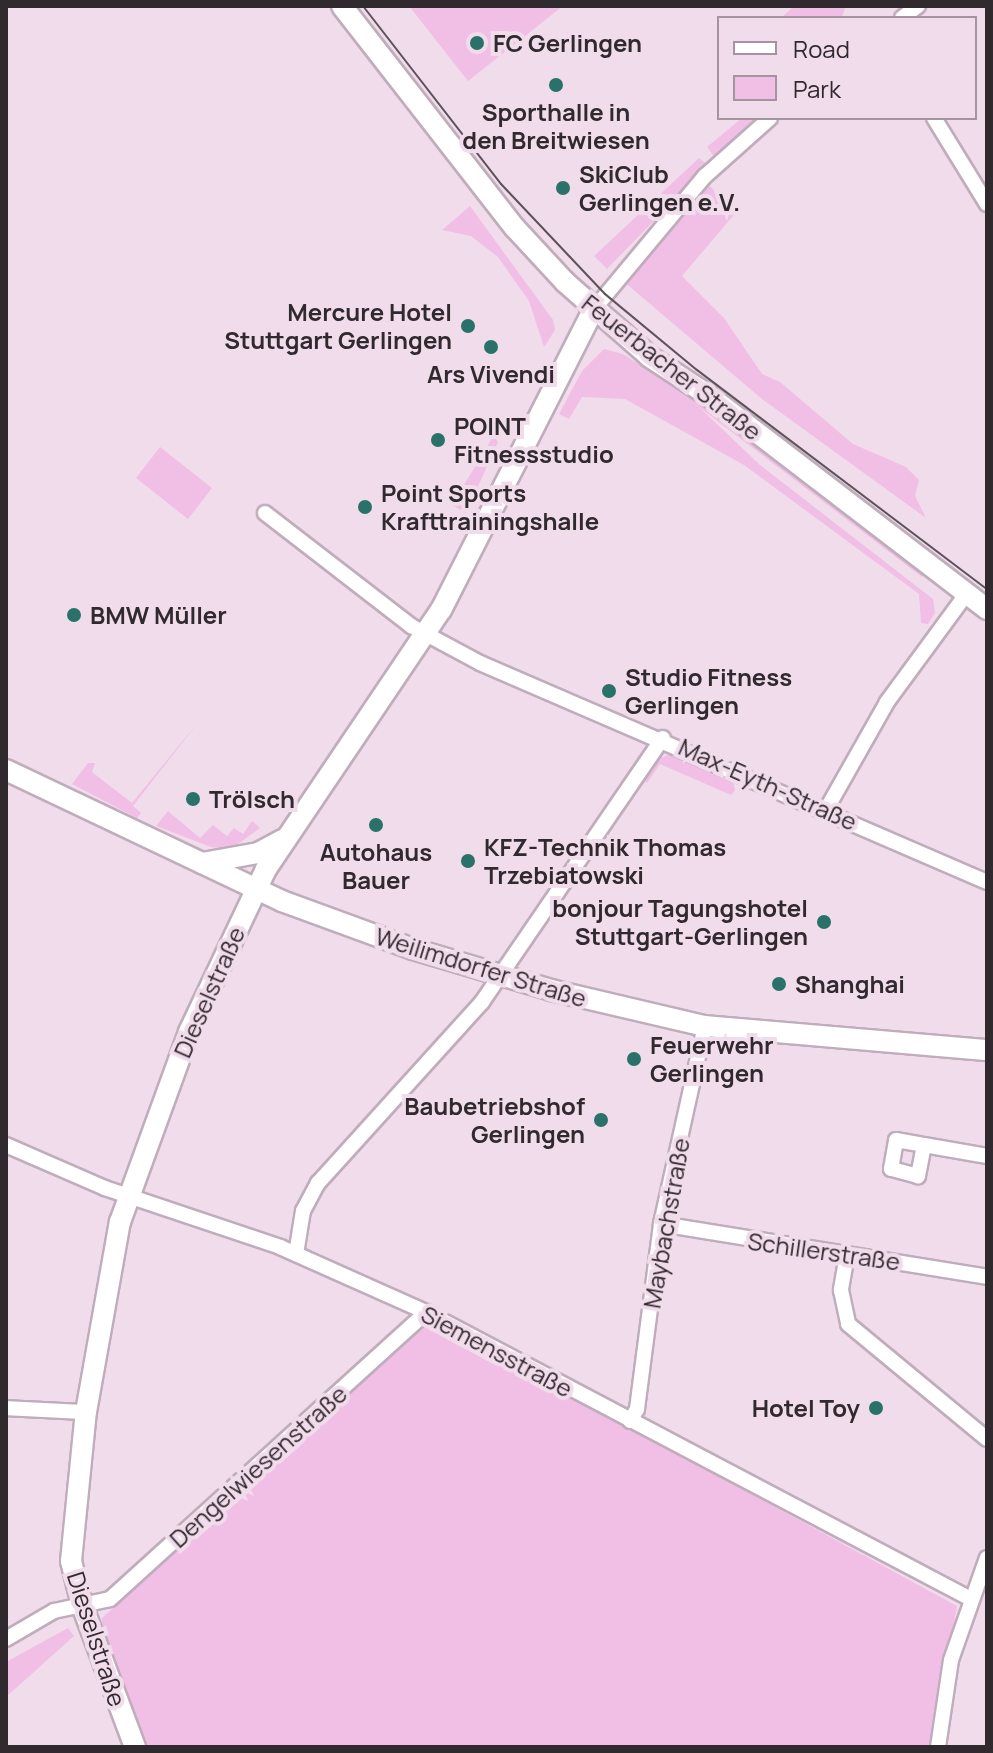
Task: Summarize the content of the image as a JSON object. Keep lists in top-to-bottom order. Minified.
{"streets":{"main road":["Feuerbacher Straße","Weilimdorfer Straße","Dieselstraße"],"street":["Max-Eyth-Straße","Maybachstraße","Schillerstraße","Siemensstraße","Dengelwiesenstraße"]},"crossings":[["Feuerbacher Straße","Dieselstraße"],["Max-Eyth-Straße","Dieselstraße"],["Weilimdorfer Straße","Dieselstraße"],["Weilimdorfer Straße","Maybachstraße"],["Dieselstraße","Siemensstraße"],["Dieselstraße","Dengelwiesenstraße"],["Maybachstraße","Schillerstraße"],["Maybachstraße","Siemensstraße"],["Siemensstraße","Dengelwiesenstraße"]],"places":["FC Gerlingen","Sporthalle in den Breitwiesen","SkiClub Gerlingen e.V.","Mercure Hotel Stuttgart Gerlingen","Ars Vivendi","POINT Fitnessstudio","Point Sports Krafttrainingshalle","BMW Müller","Studio Fitness Gerlingen","Trölsch","Autohaus Bauer","KFZ-Technik Thomas Trzebiatowski","bonjour Tagungshotel Stuttgart-Gerlingen","Shanghai","Feuerwehr Gerlingen","Baubetriebshof Gerlingen","Hotel Toy"],"legend":["Road","Park"]}
